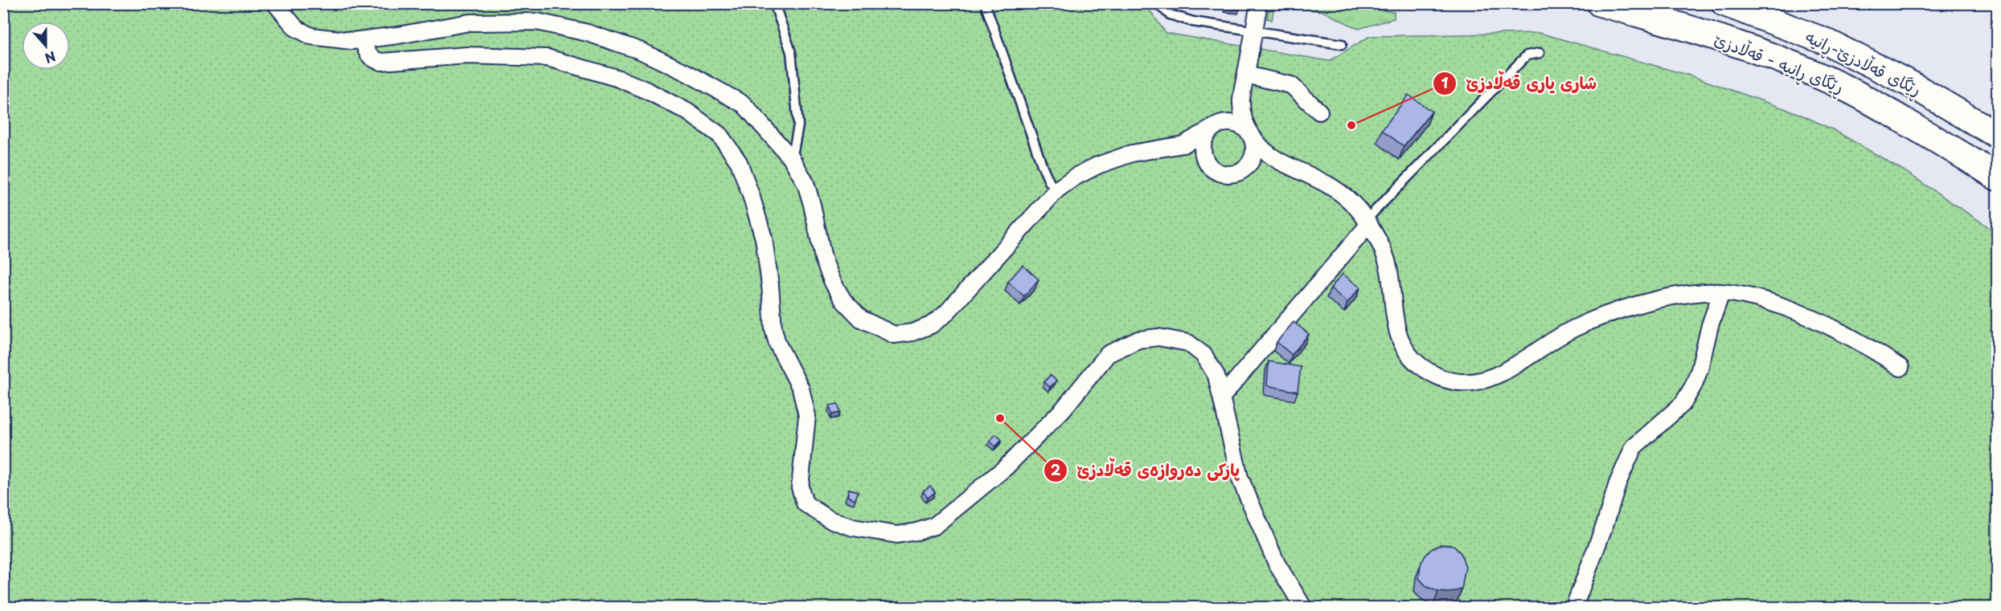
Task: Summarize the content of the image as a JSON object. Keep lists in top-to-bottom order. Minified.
{"streets":{"main road":["ڕێگای ڕانیە - قەڵادزێ","ڕێگای قەڵادزێ-ڕانیە"]},"places":["شاری یاری قەڵادزێ","پارکی دەروازەی قەڵادزێ"],"north":"bottom"}
